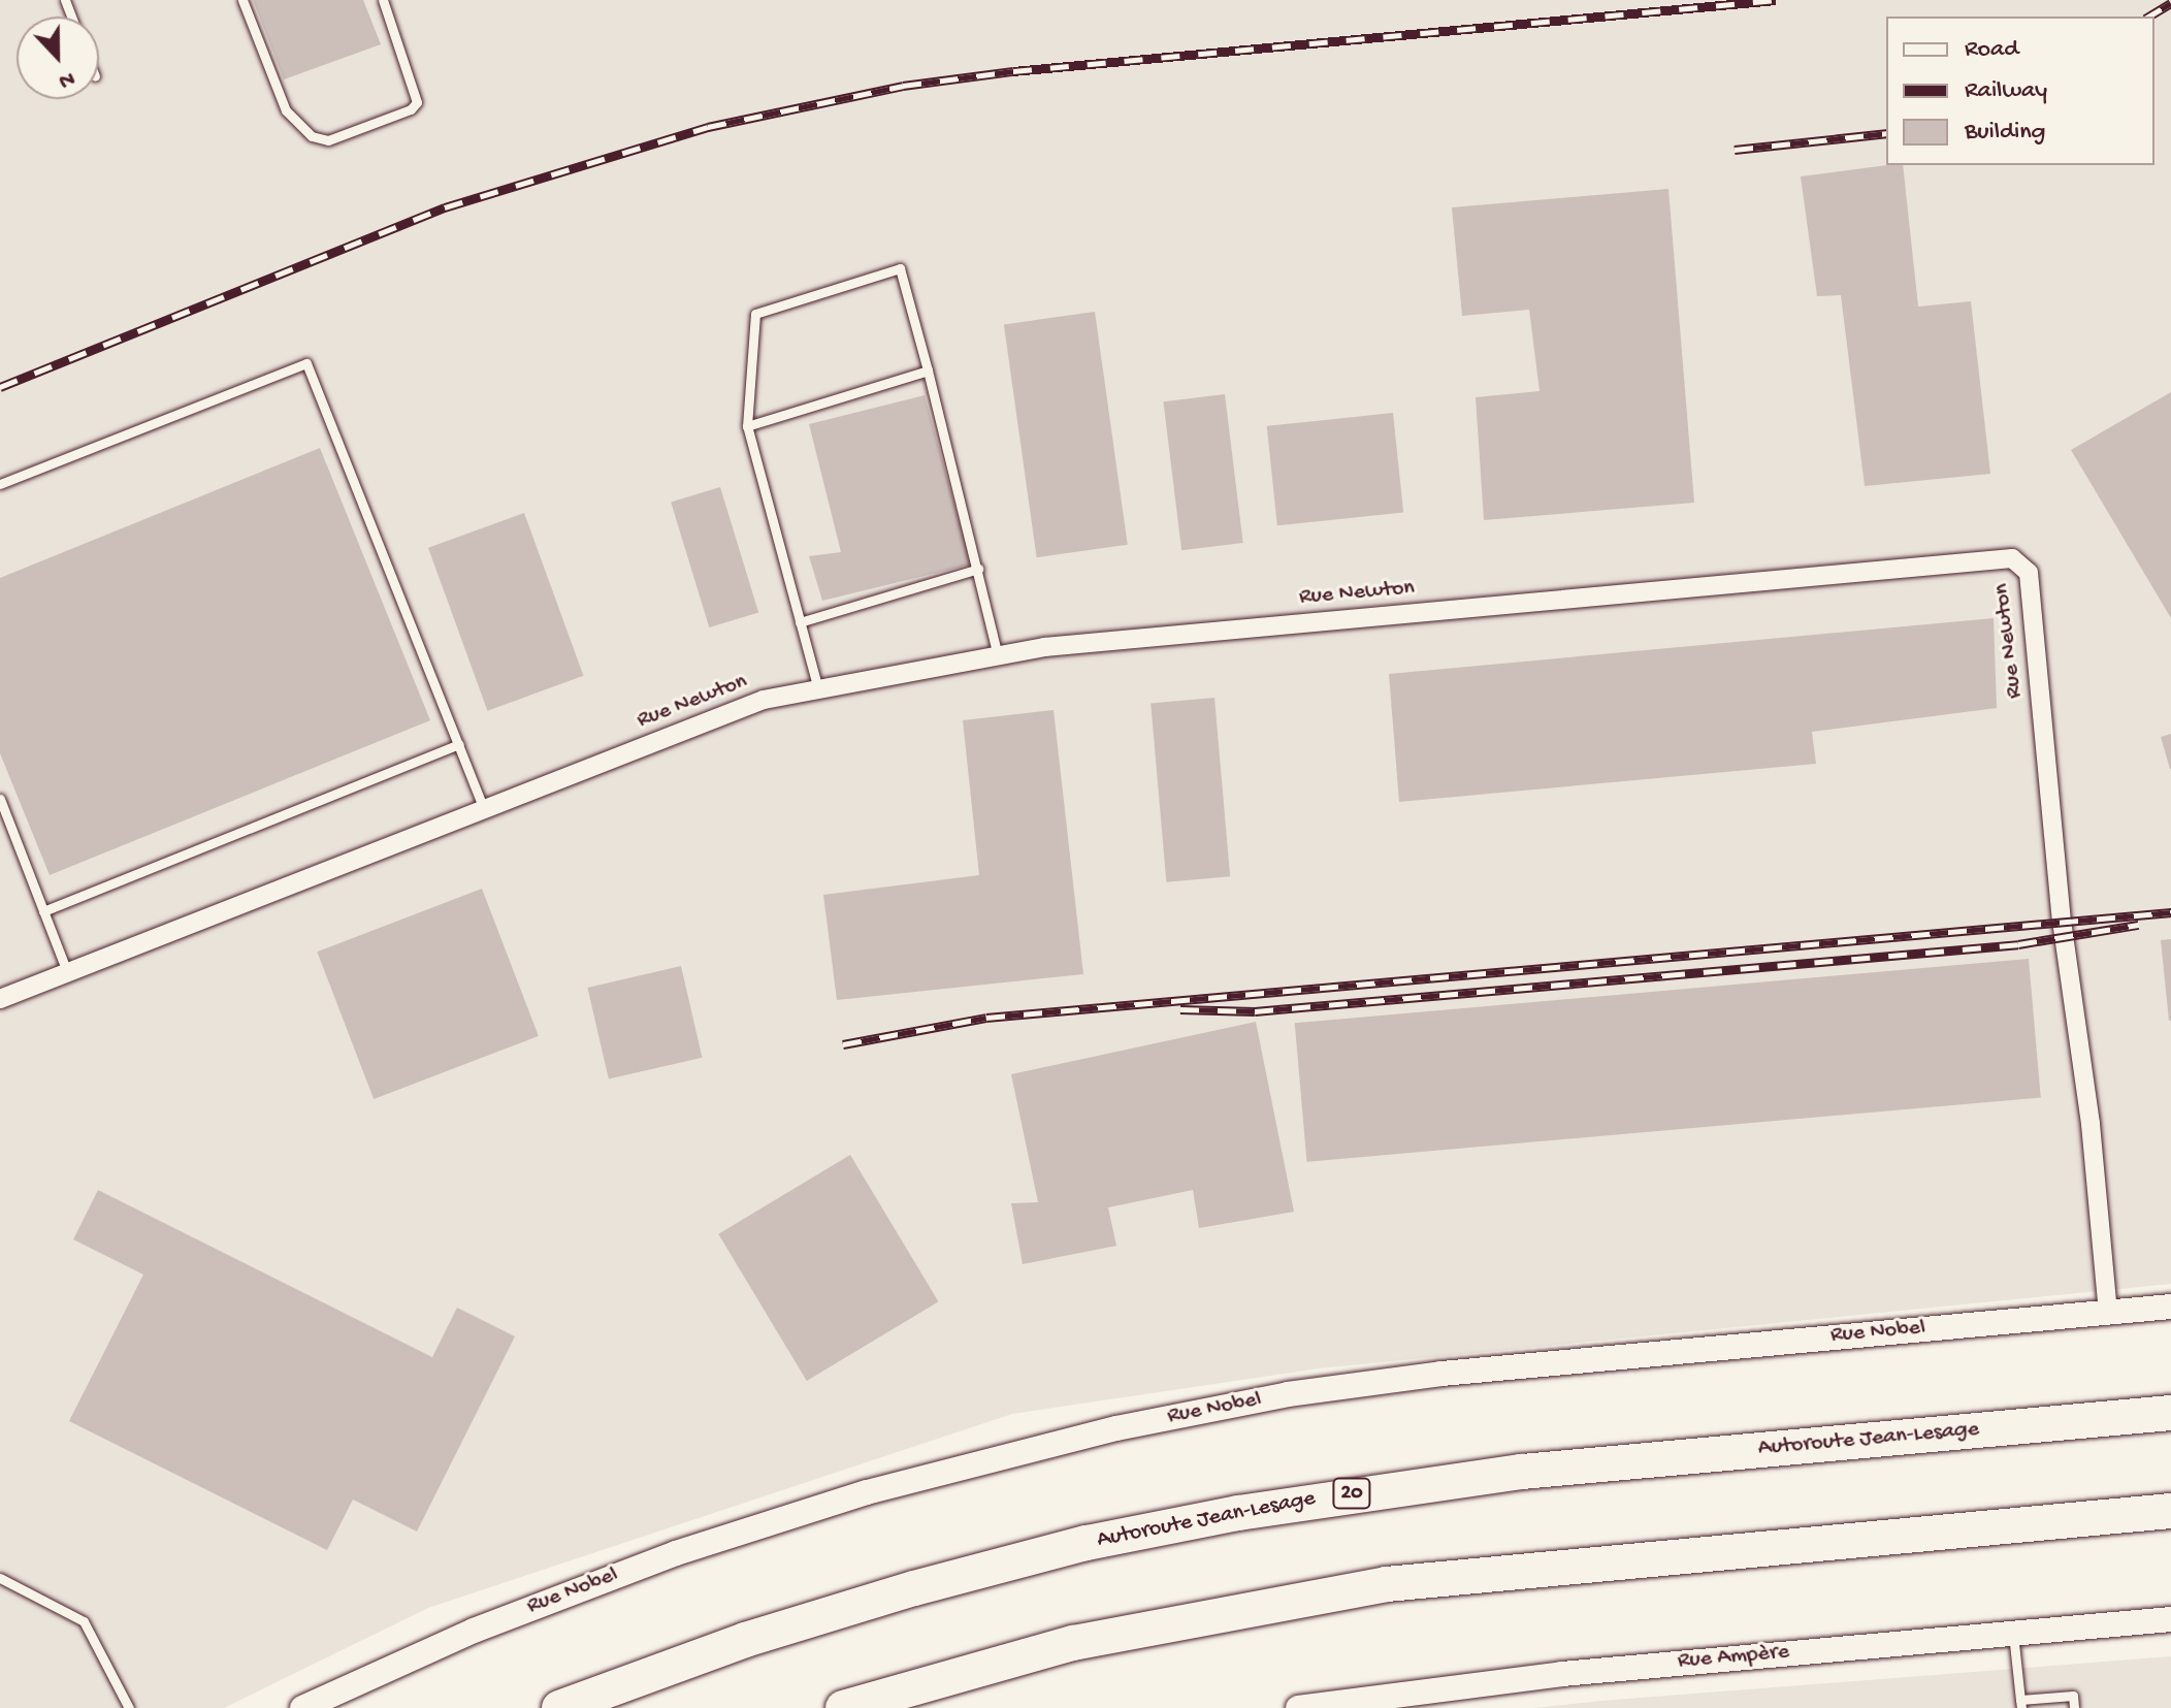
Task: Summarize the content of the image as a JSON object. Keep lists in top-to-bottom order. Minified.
{"streets":{"highway":["Autoroute Jean-Lesage","20"],"street":["Rue Newton","Rue Nobel","Rue Ampère"]},"crossings":[["Rue Newton","Rue Nobel"]],"legend":["Road","Railway","Building"],"north":"bottom"}
